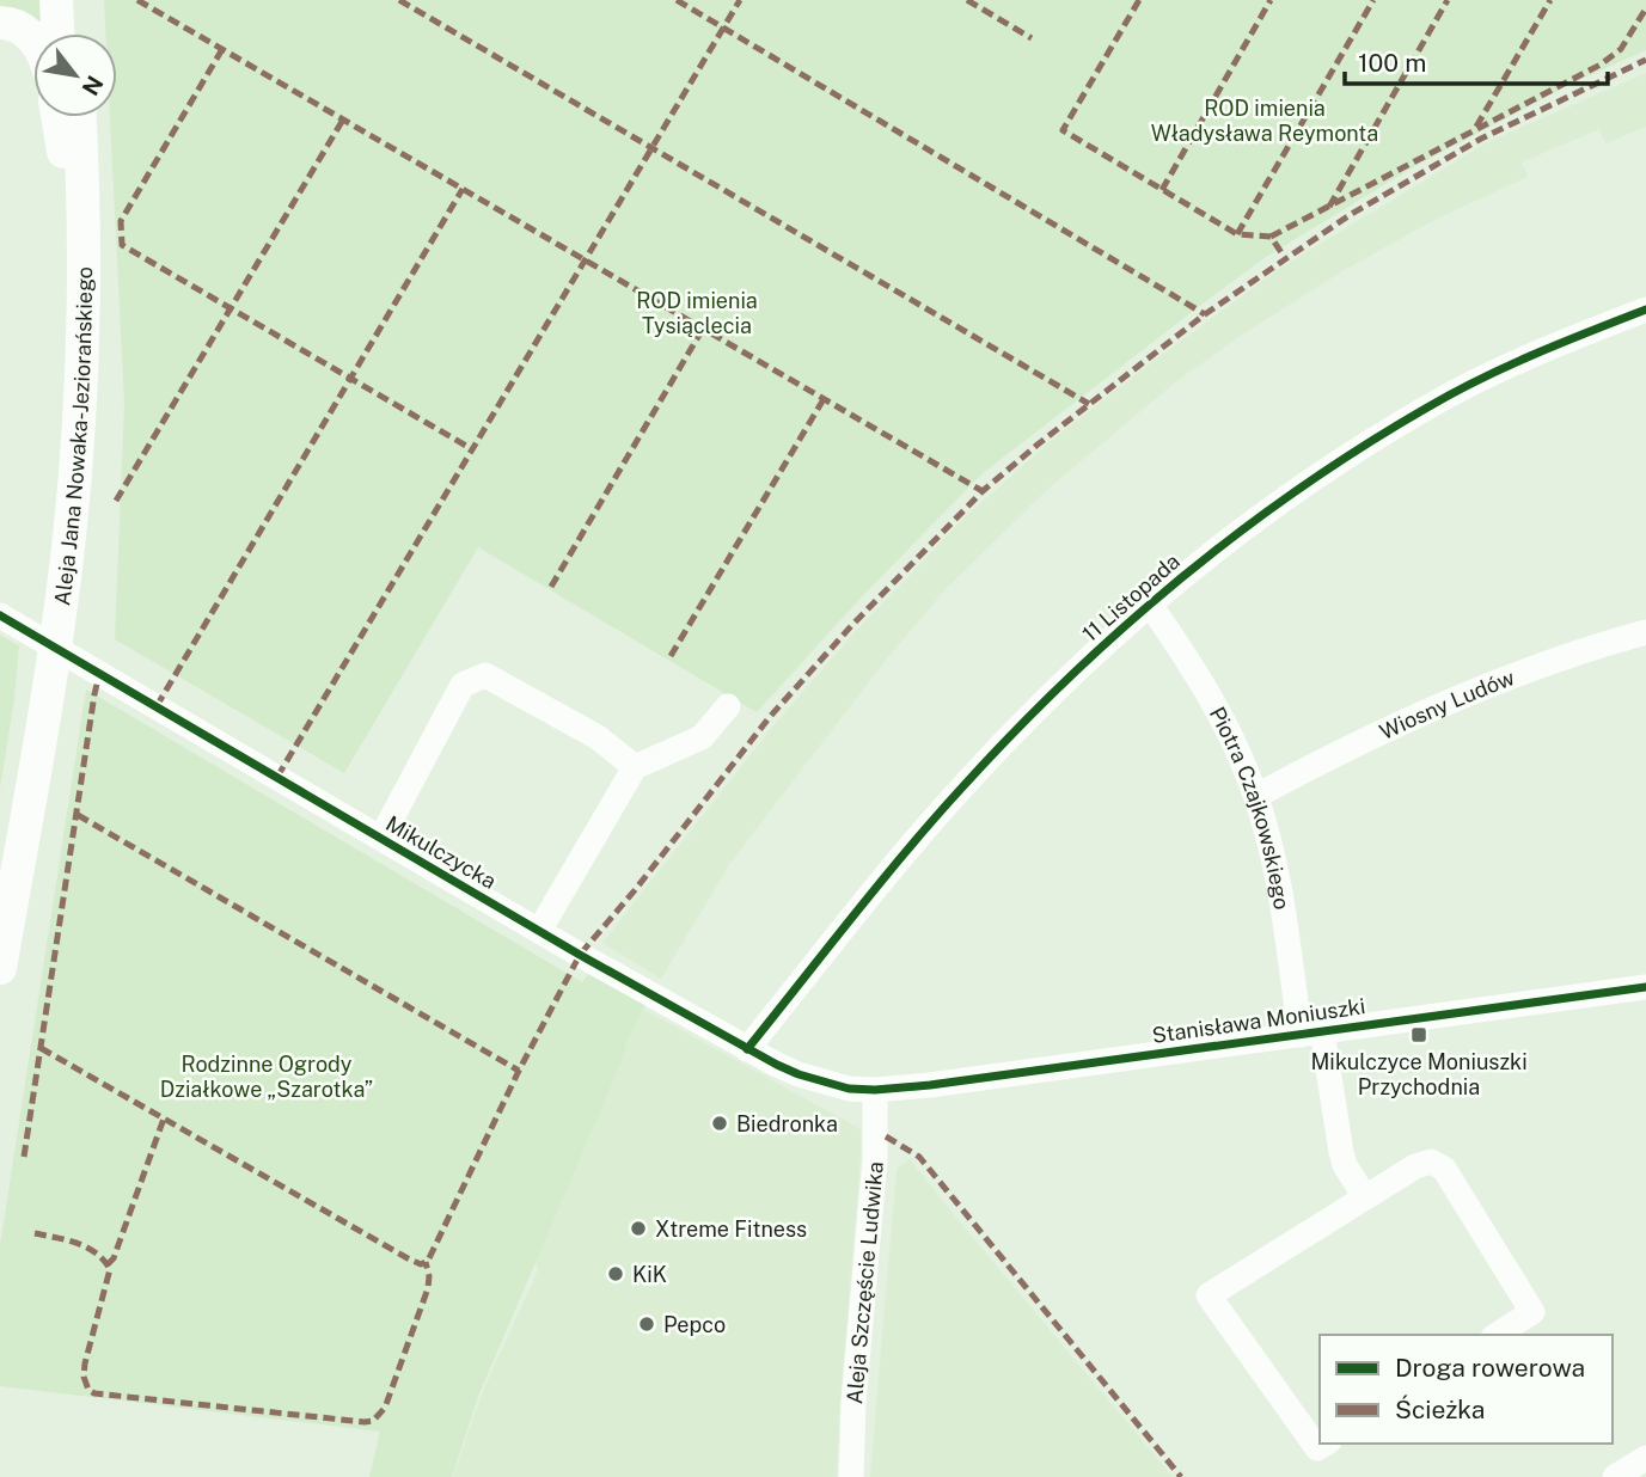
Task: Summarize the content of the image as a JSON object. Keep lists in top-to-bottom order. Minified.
{"streets":{"main road":["Aleja Jana Nowaka-Jeziorańskiego"],"street":["11 Listopada","Wiosny Ludów","Piotra Czajkowskiego","Mikulczycka","Stanisława Moniuszki","Aleja Szczęście Ludwika"]},"crossings":[["11 Listopada","Piotra Czajkowskiego"],["11 Listopada","Mikulczycka"],["Wiosny Ludów","Piotra Czajkowskiego"],["Piotra Czajkowskiego","Stanisława Moniuszki"],["Mikulczycka","Stanisława Moniuszki"],["Mikulczycka","Aleja Szczęście Ludwika"],["Stanisława Moniuszki","Aleja Szczęście Ludwika"]],"parks":["ROD imienia Władysława Reymonta","ROD imienia Tysiąclecia","Rodzinne Ogrody Działkowe „Szarotka”"],"places":{"transit":["Mikulczyce Moniuszki Przychodnia"],"other":["Biedronka","Xtreme Fitness","KiK","Pepco"]},"legend":["Droga rowerowa","Ścieżka"],"scale_bar":"100 m","north":"bottom right"}
